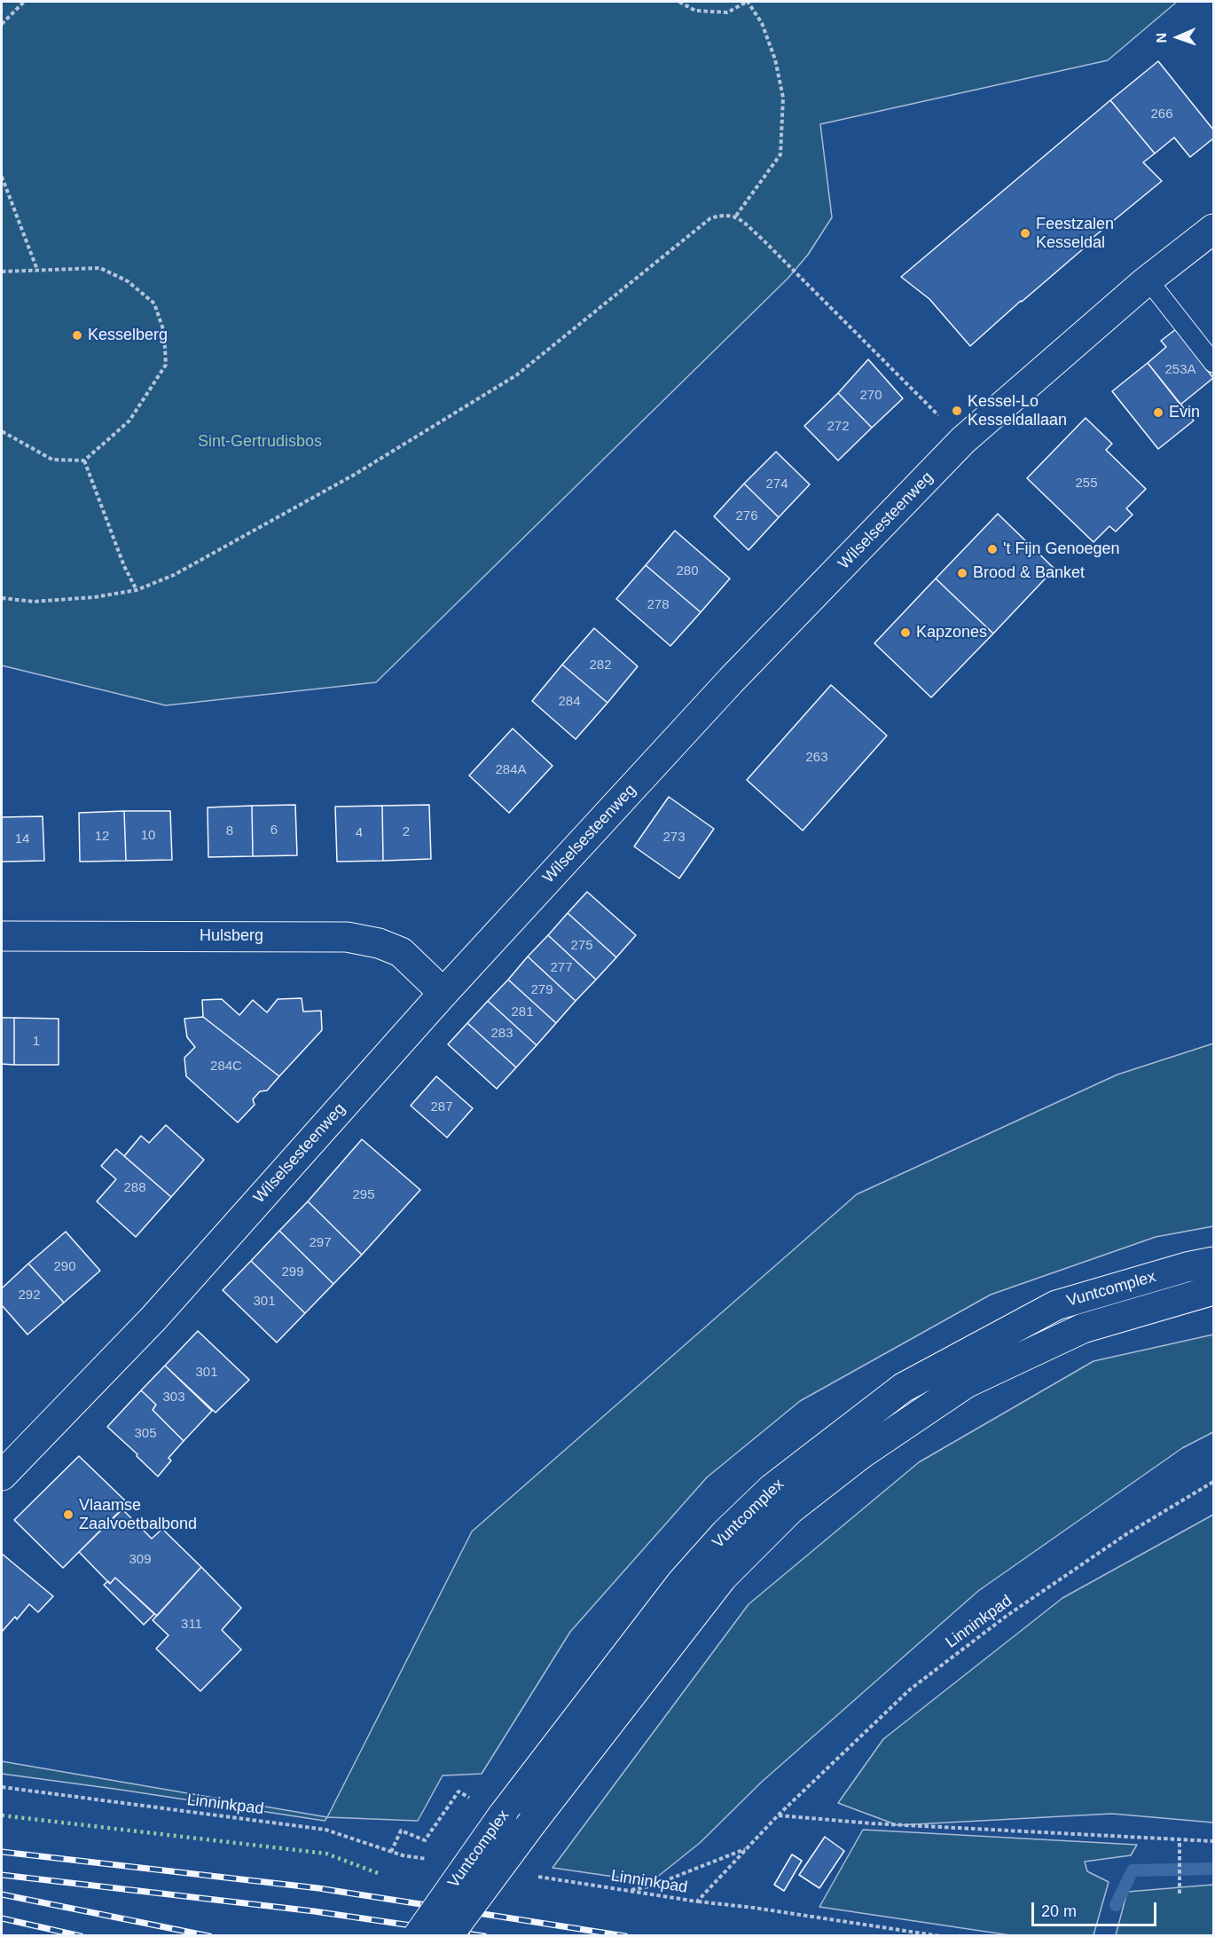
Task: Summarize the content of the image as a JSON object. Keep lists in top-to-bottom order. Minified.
{"streets":{"street":["Wilselsesteenweg","Hulsberg","Vuntcomplex"],"path":["Linninkpad"]},"crossings":[["Wilselsesteenweg","Hulsberg"]],"parks":["Sint-Gertrudisbos"],"places":["Feestzalen Kesseldal","Kesselberg","Kessel-Lo Kesseldallaan","Evin","'t Fijn Genoegen","Brood & Banket","Kapzones","Vlaamse Zaalvoetbalbond"],"house_numbers":["266","253A","270","272","255","274","276","280","278","282","284","263","284A","6","8","2","4","10","12","273","14","275","277","279","281","283","1","284C","287","288","295","297","290","299","292","301","301","303","305","309","311"],"scale_bar":"20 m","north":"left"}
